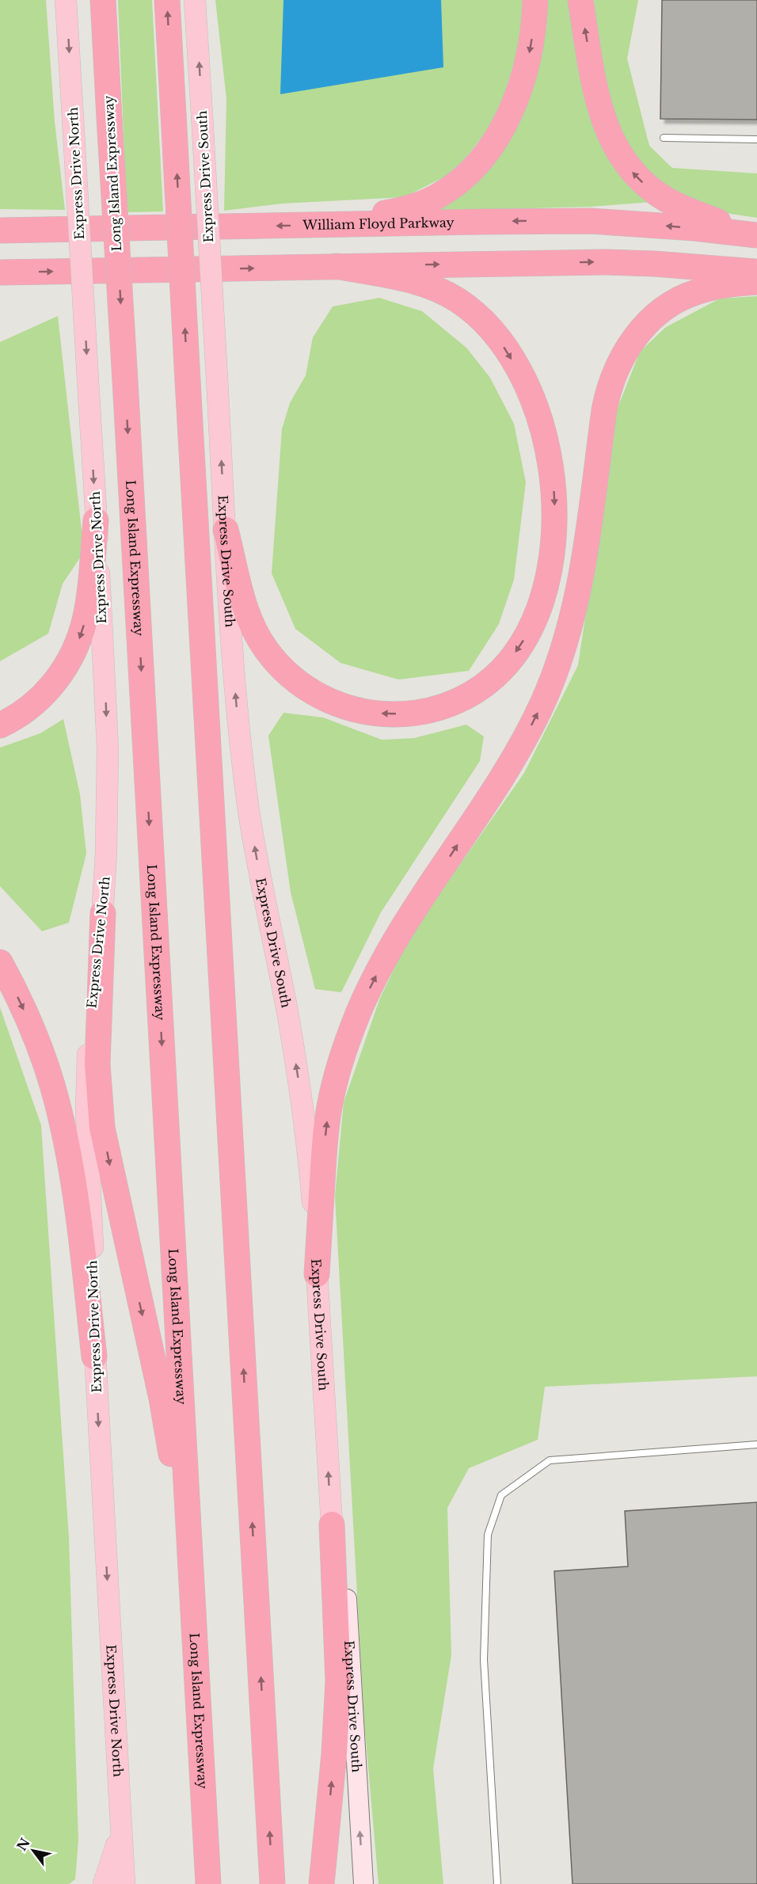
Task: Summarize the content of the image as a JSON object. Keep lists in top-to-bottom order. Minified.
{"streets":{"highway":["Long Island Expressway","William Floyd Parkway"],"main road":["Express Drive North","Express Drive South"]},"one_way":["Express Drive North","Express Drive South"],"north":"top left"}
